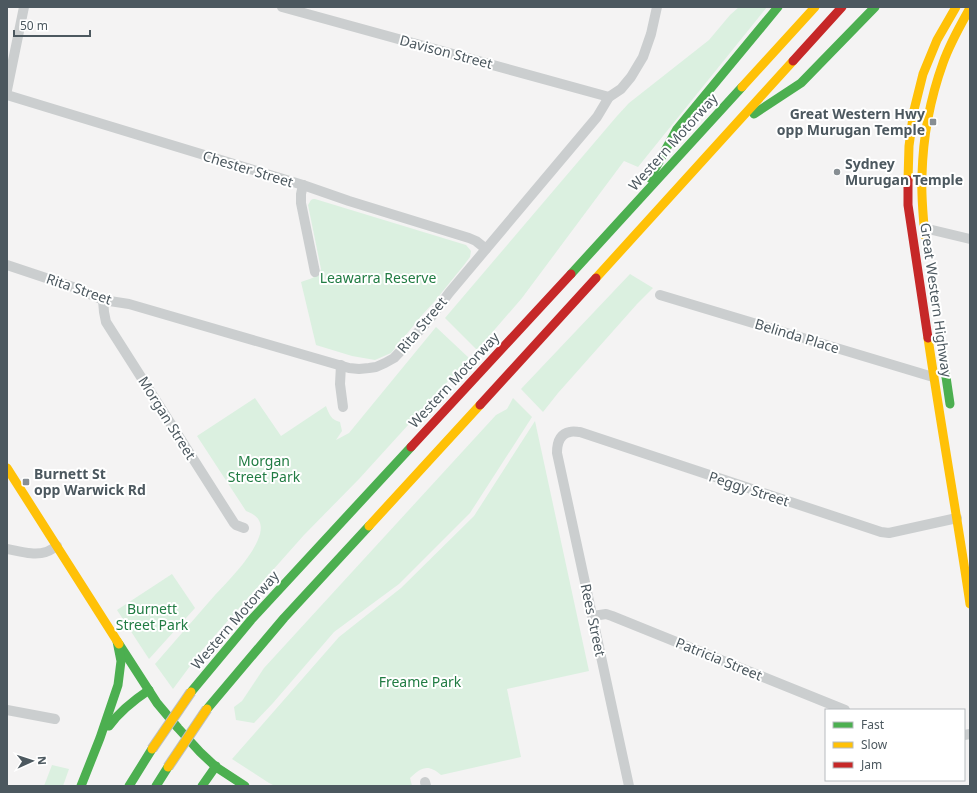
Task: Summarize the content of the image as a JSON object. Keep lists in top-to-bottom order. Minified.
{"streets":{"main road":["Western Motorway","Great Western Highway"],"street":["Davison Street","Chester Street","Rita Street","Belinda Place","Morgan Street","Peggy Street","Rees Street","Patricia Street"]},"crossings":[["Davison Street","Rita Street"],["Chester Street","Rita Street"],["Rita Street","Morgan Street"],["Great Western Highway","Belinda Place"],["Great Western Highway","Peggy Street"],["Peggy Street","Rees Street"],["Rees Street","Patricia Street"]],"parks":["Leawarra Reserve","Morgan Street Park","Burnett Street Park","Freame Park"],"places":{"transit":["Great Western Hwy opp Murugan Temple","Burnett St opp Warwick Rd"],"other":["Sydney Murugan Temple"]},"legend":["Fast","Slow","Jam"],"scale_bar":"50 m","north":"right"}
